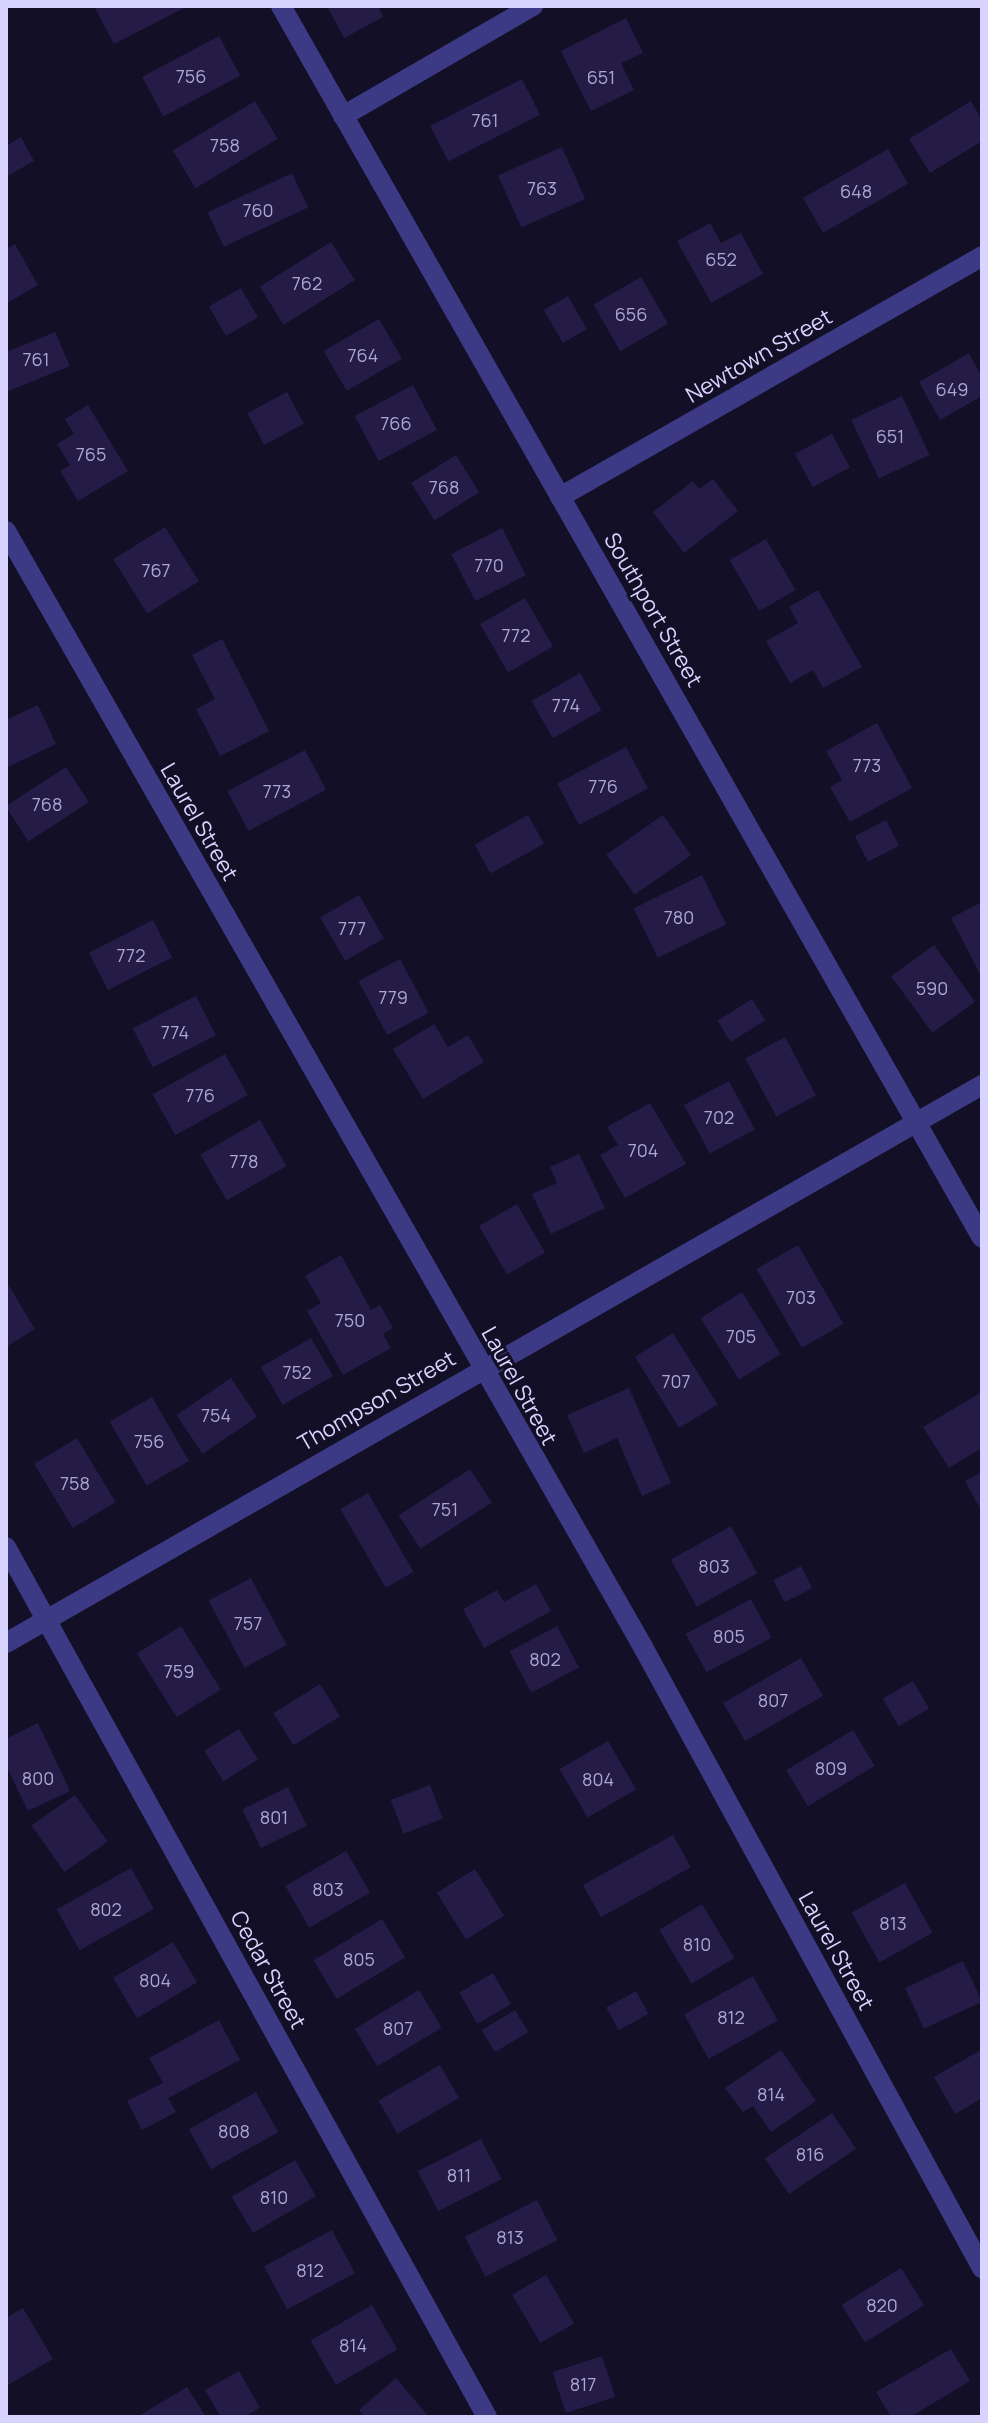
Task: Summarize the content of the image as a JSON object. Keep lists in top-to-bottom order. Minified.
{"streets":{"street":["Newtown Street","Southport Street","Laurel Street","Thompson Street","Cedar Street"]},"crossings":[["Newtown Street","Southport Street"],["Southport Street","Thompson Street"],["Laurel Street","Thompson Street"],["Thompson Street","Cedar Street"]],"house_numbers":["756","651","761","758","763","648","760","652","762","656","764","761","649","766","651","765","768","770","767","772","774","773","776","773","768","780","777","772","590","779","774","776","702","704","778","703","750","705","752","707","754","756","758","751","803","757","805","802","759","807","809","800","804","801","803","802","813","810","805","804","812","807","814","808","816","811","810","813","812","820","814","817"]}
